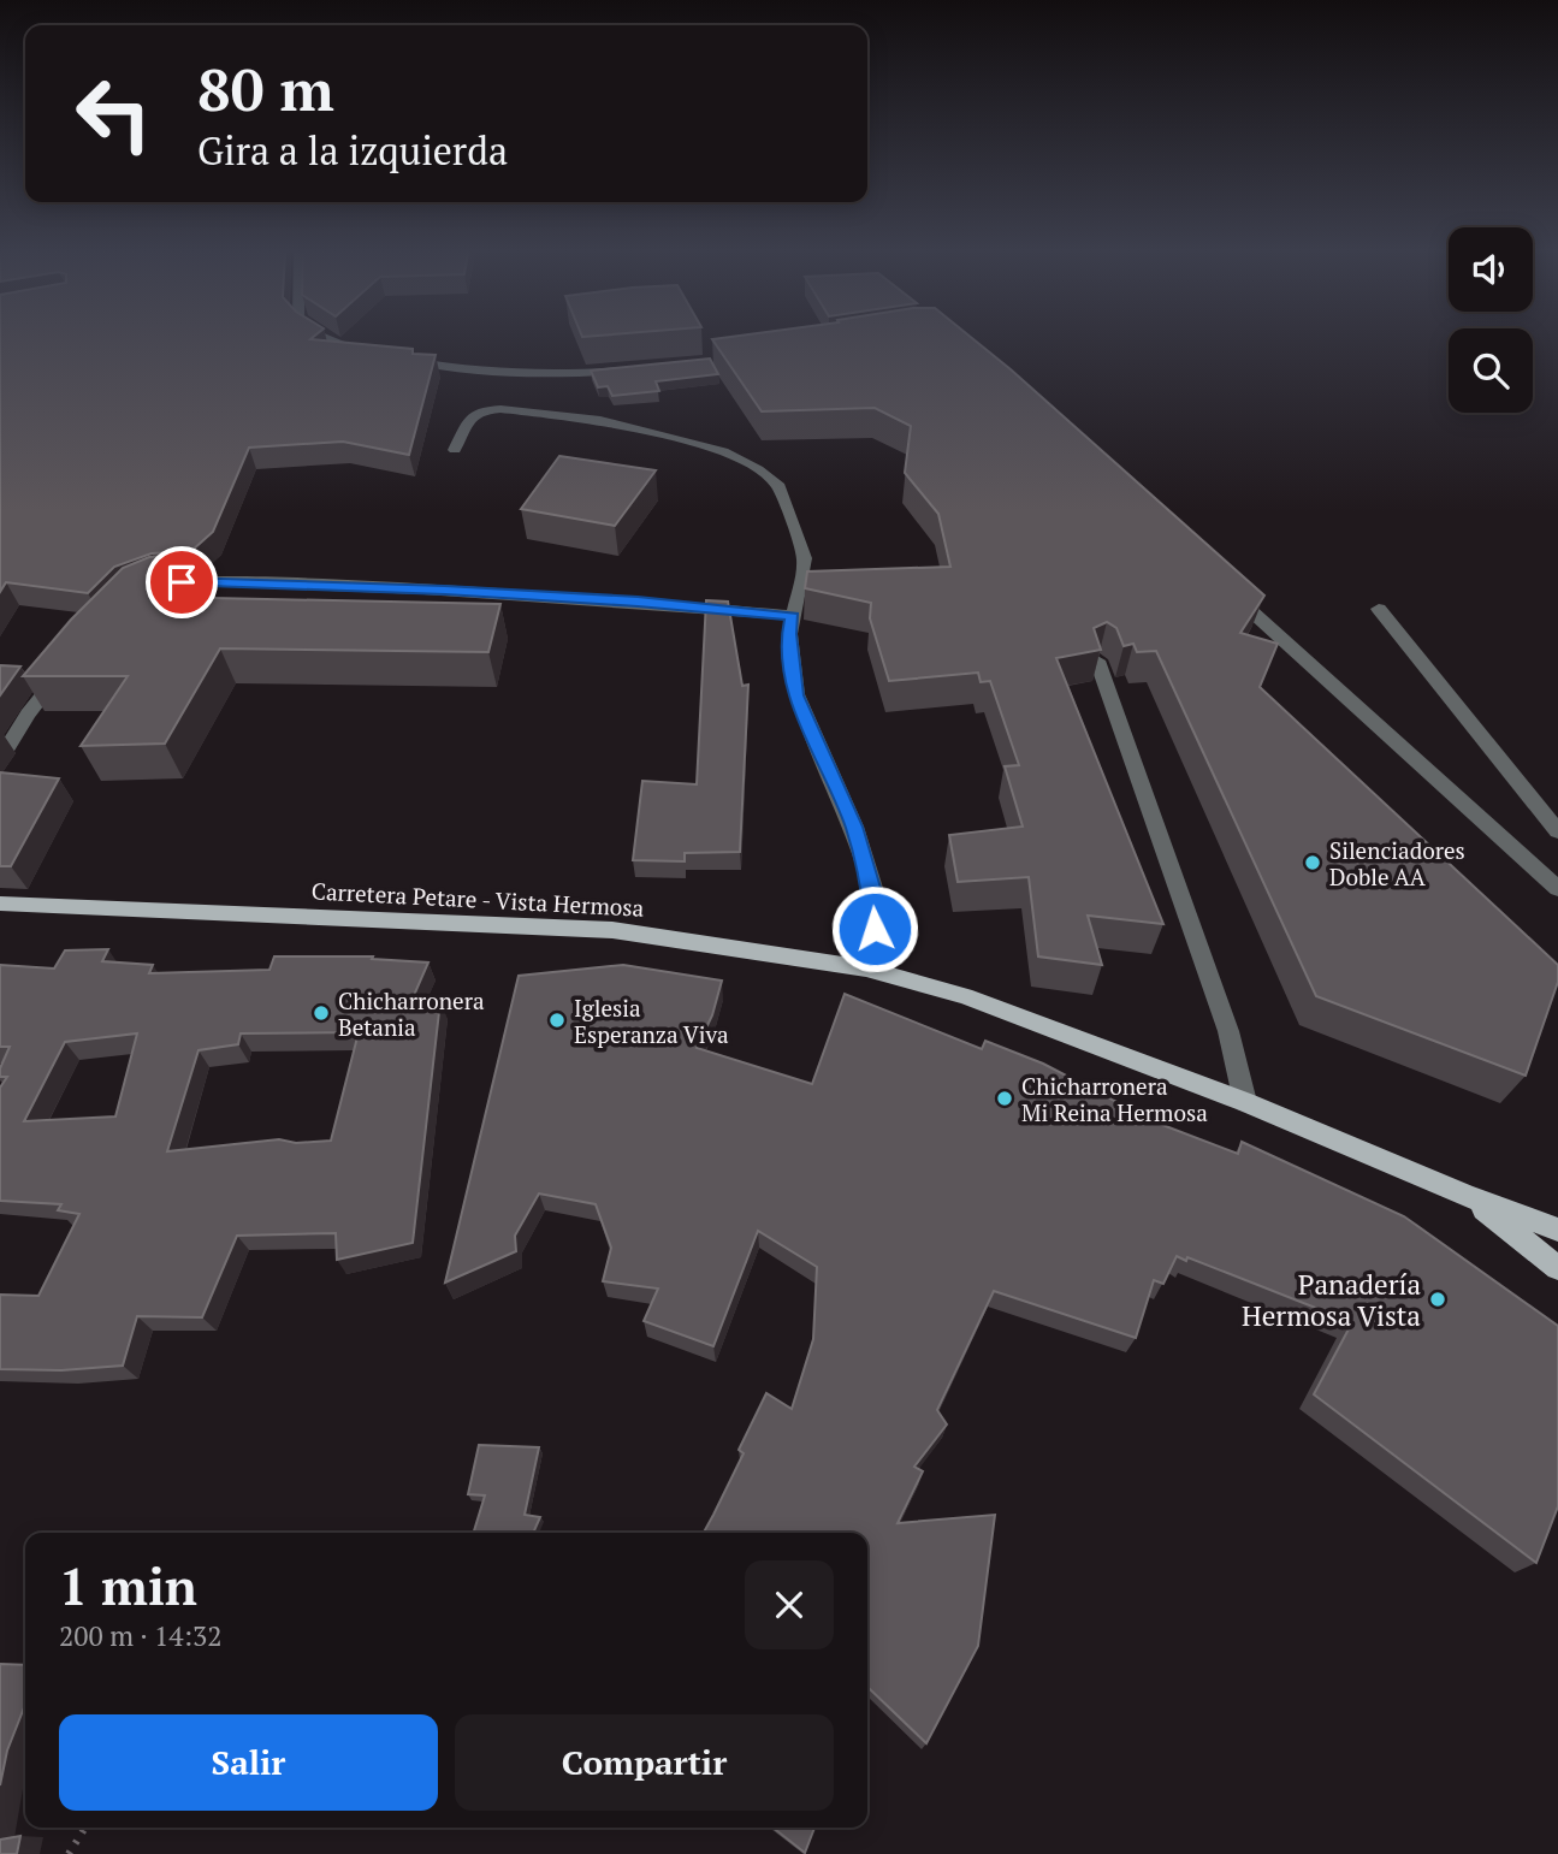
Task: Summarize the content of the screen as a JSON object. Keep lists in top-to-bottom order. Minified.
{"streets":{"main road":["Carretera Petare - Vista Hermosa"]},"places":["Silenciadores Doble AA","Chicharronera Betania","Iglesia Esperanza Viva","Chicharronera Mi Reina Hermosa","Panadería Hermosa Vista"],"page":{"turn":["80 m","Gira a la izquierda"],"heading":["1 min","200 m · 14:32"],"buttons":["Salir","Compartir"]}}
